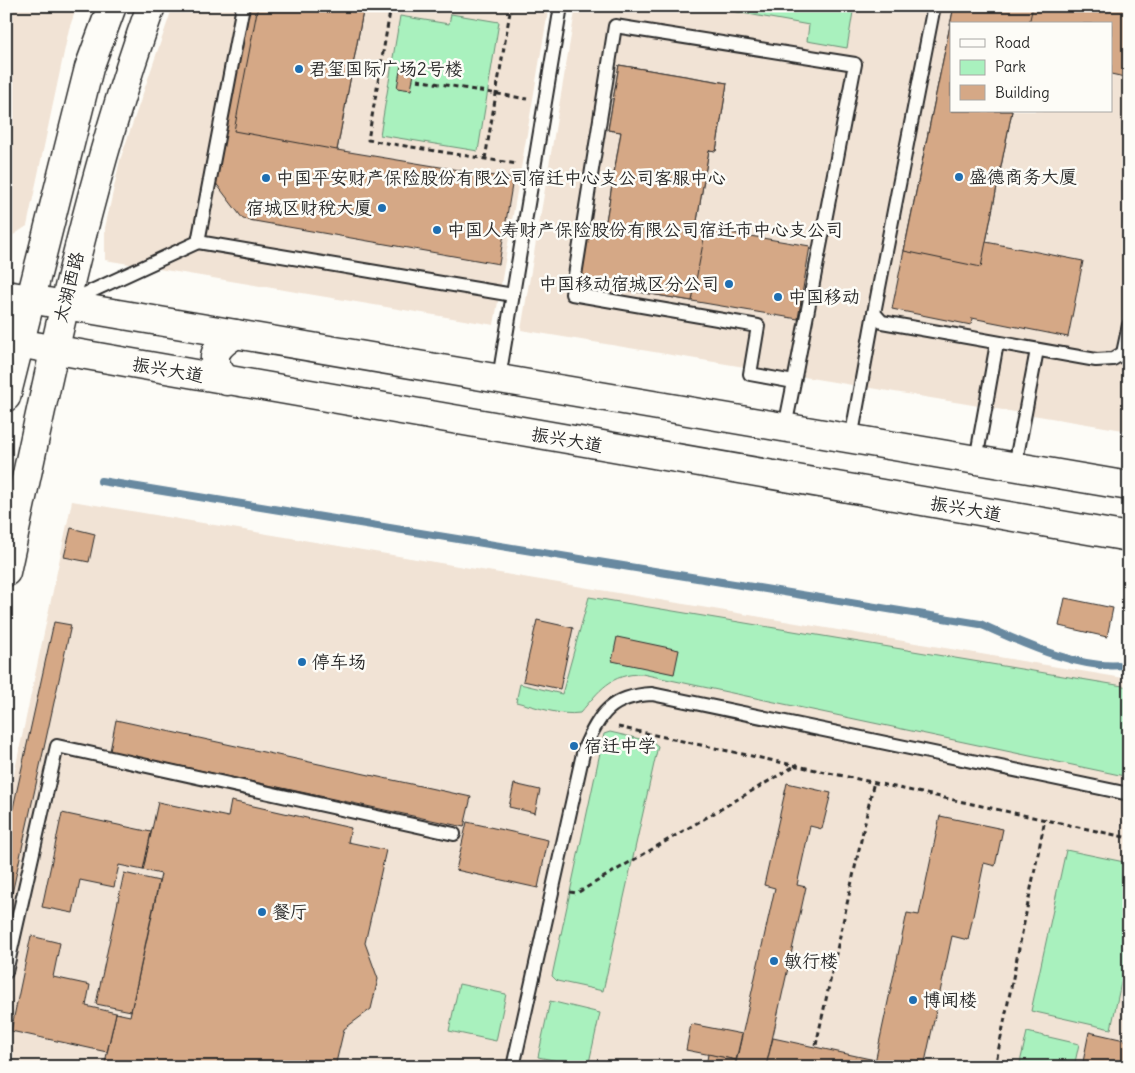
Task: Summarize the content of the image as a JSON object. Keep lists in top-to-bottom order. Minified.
{"streets":{"main road":["太湖西路","振兴大道"]},"crossings":[["太湖西路","振兴大道"]],"places":["君玺国际广场2号楼","盛德商务大厦","中国平安财产保险股份有限公司宿迁中心支公司客服中心","宿城区财税大厦","中国人寿财产保险股份有限公司宿迁市中心支公司","中国移动宿城区分公司","中国移动","停车场","宿迁中学","餐厅","敏行楼","博闻楼"],"legend":["Road","Park","Building"]}
